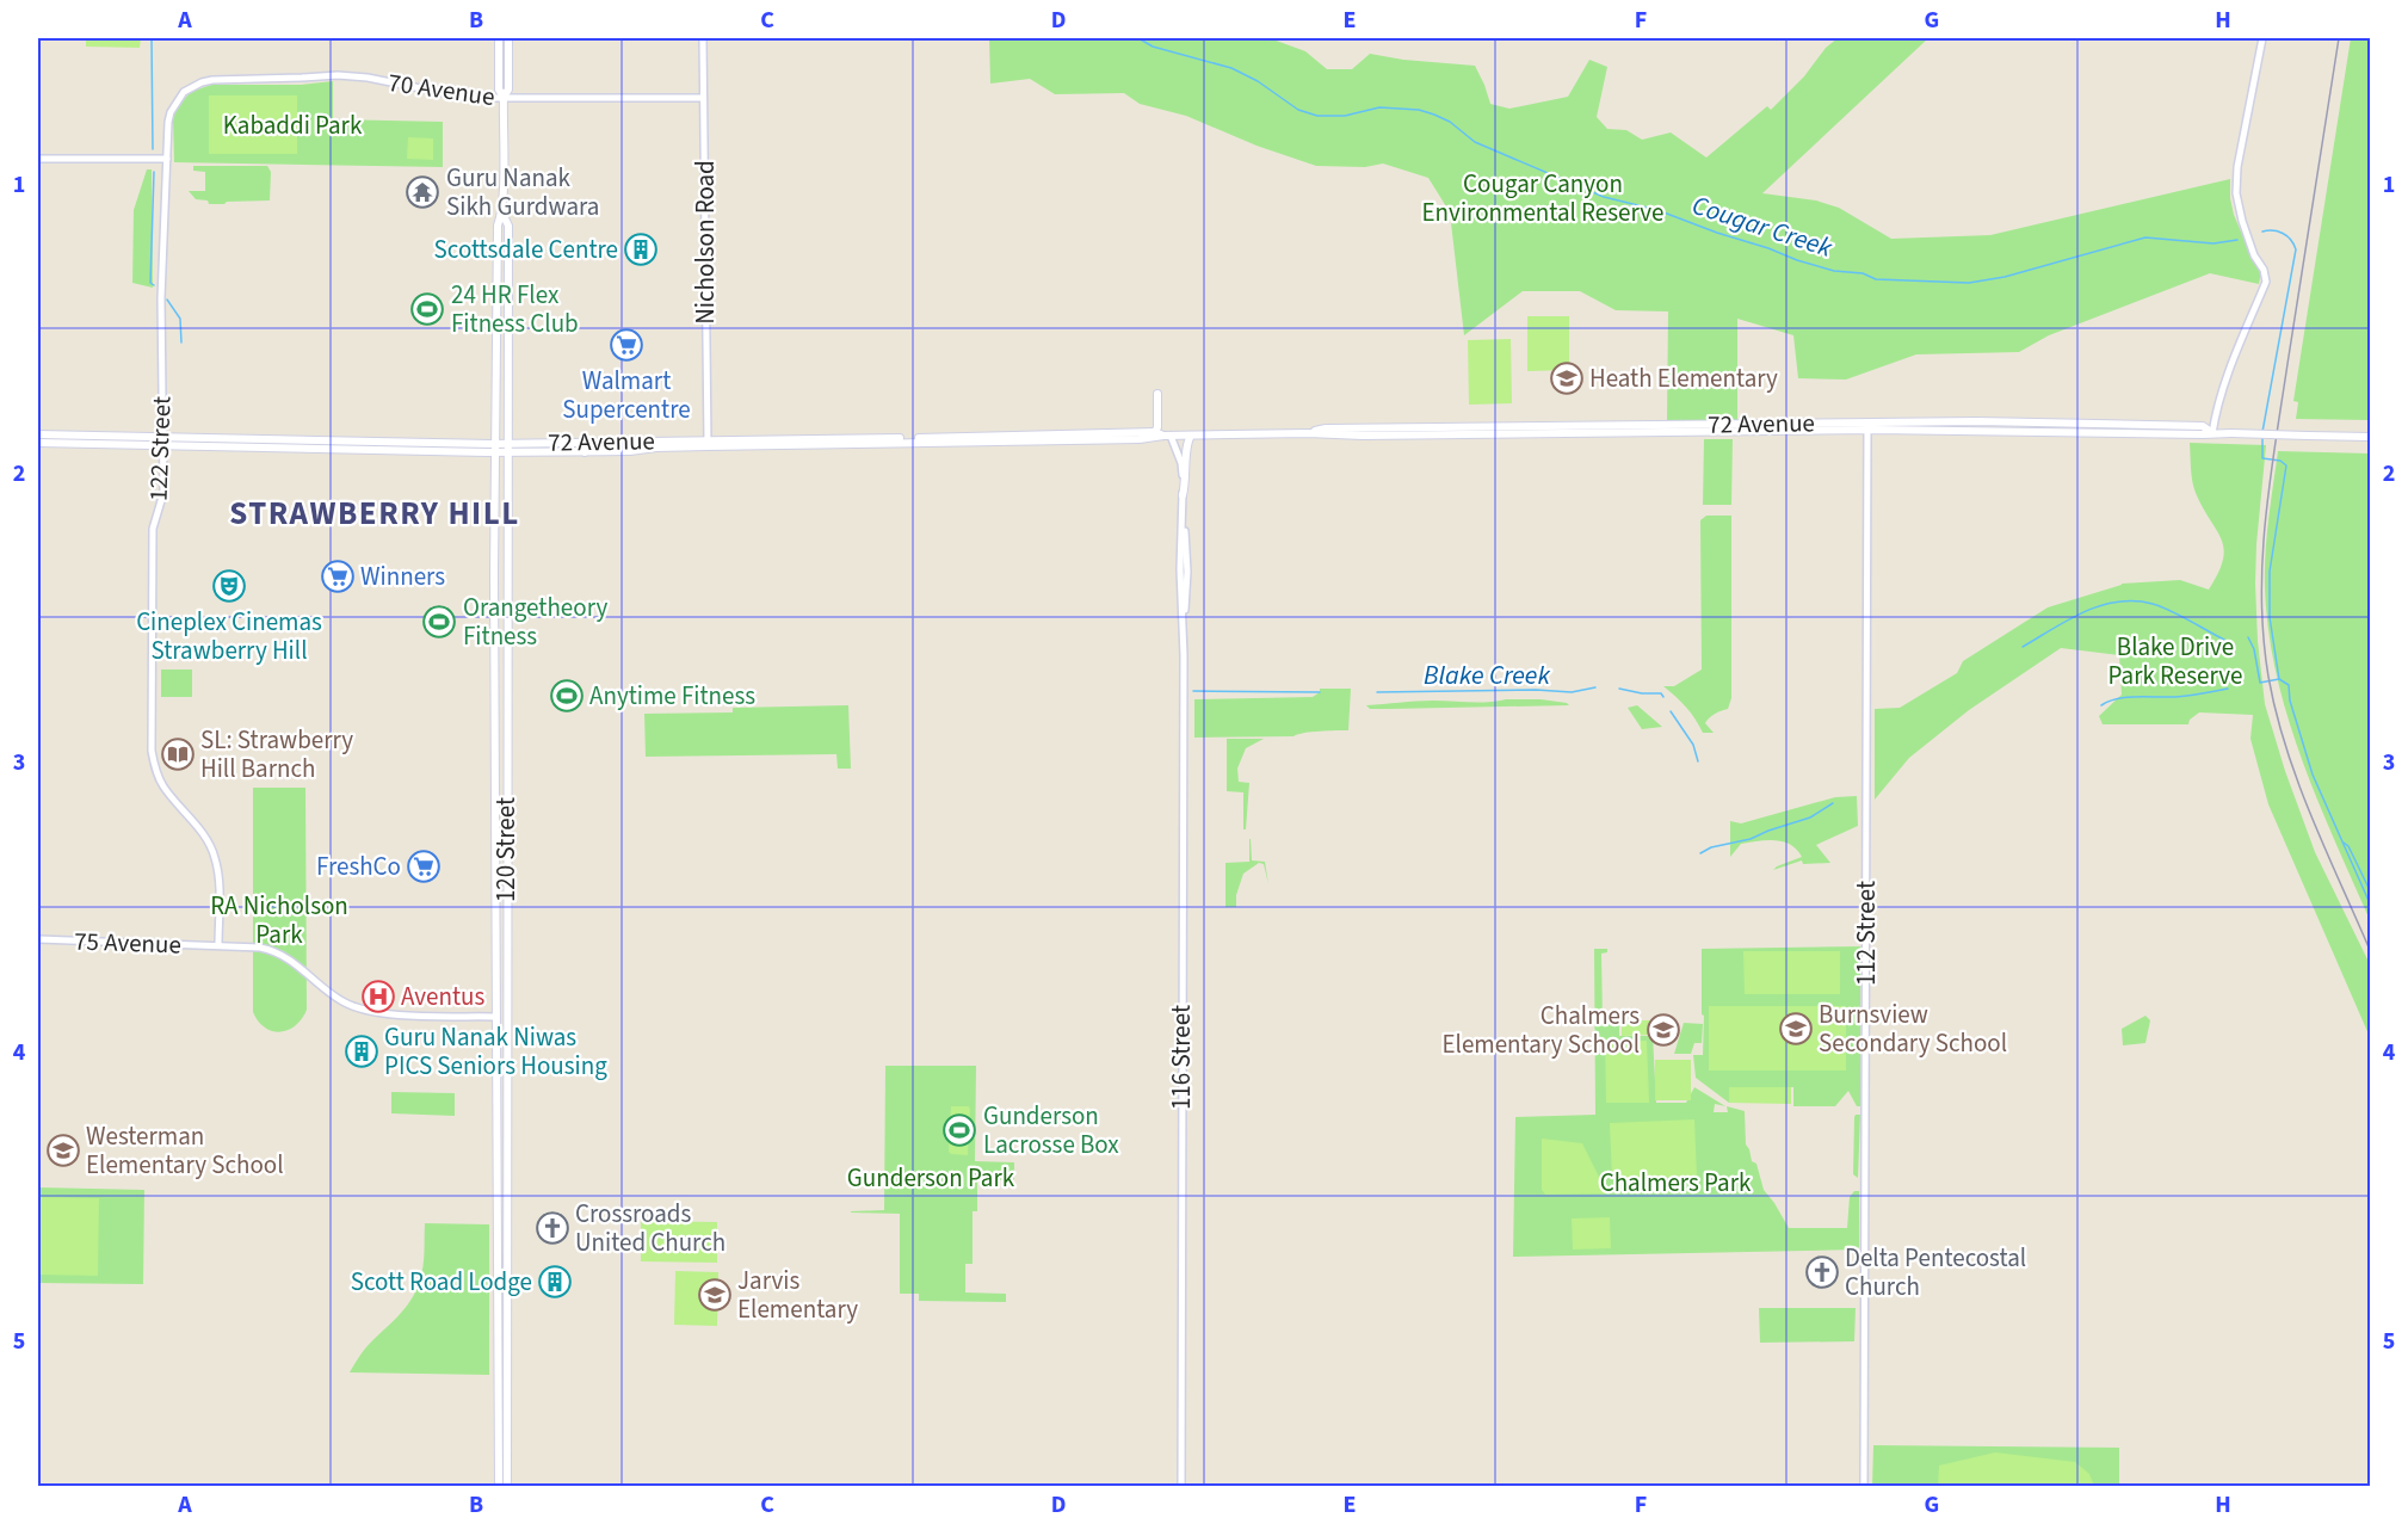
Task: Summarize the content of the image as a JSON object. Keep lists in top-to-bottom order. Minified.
{"streets":{"main road":["72 Avenue","120 Street"],"street":["70 Avenue","Nicholson Road","122 Street","112 Street","75 Avenue","116 Street"]},"crossings":[["70 Avenue","Nicholson Road"],["70 Avenue","122 Street"],["70 Avenue","120 Street"],["Nicholson Road","72 Avenue"],["72 Avenue","122 Street"],["72 Avenue","120 Street"],["72 Avenue","112 Street"],["72 Avenue","116 Street"],["122 Street","75 Avenue"],["120 Street","75 Avenue"]],"districts":["STRAWBERRY HILL"],"water":["Cougar Creek","Blake Creek"],"parks":["Kabaddi Park","Cougar Canyon Environmental Reserve","Blake Drive Park Reserve","RA Nicholson Park","Gunderson Park","Chalmers Park"],"places":{"temple":["Guru Nanak Sikh Gurdwara"],"building":["Scottsdale Centre","Guru Nanak Niwas PICS Seniors Housing","Scott Road Lodge"],"sports":["24 HR Flex Fitness Club","Orangetheory Fitness","Anytime Fitness","Gunderson Lacrosse Box"],"supermarket":["Walmart Supercentre","Winners","FreshCo"],"school or university":["Heath Elementary","Burnsview Secondary School","Chalmers Elementary School","Westerman Elementary School","Jarvis Elementary"],"theatre":["Cineplex Cinemas Strawberry Hill"],"library":["SL: Strawberry Hill Barnch"],"hospital":["Aventus"],"church":["Crossroads United Church","Delta Pentecostal Church"]},"grid":{"columns":["A","B","C","D","E","F","G","H"],"rows":["1","2","3","4","5"]}}
